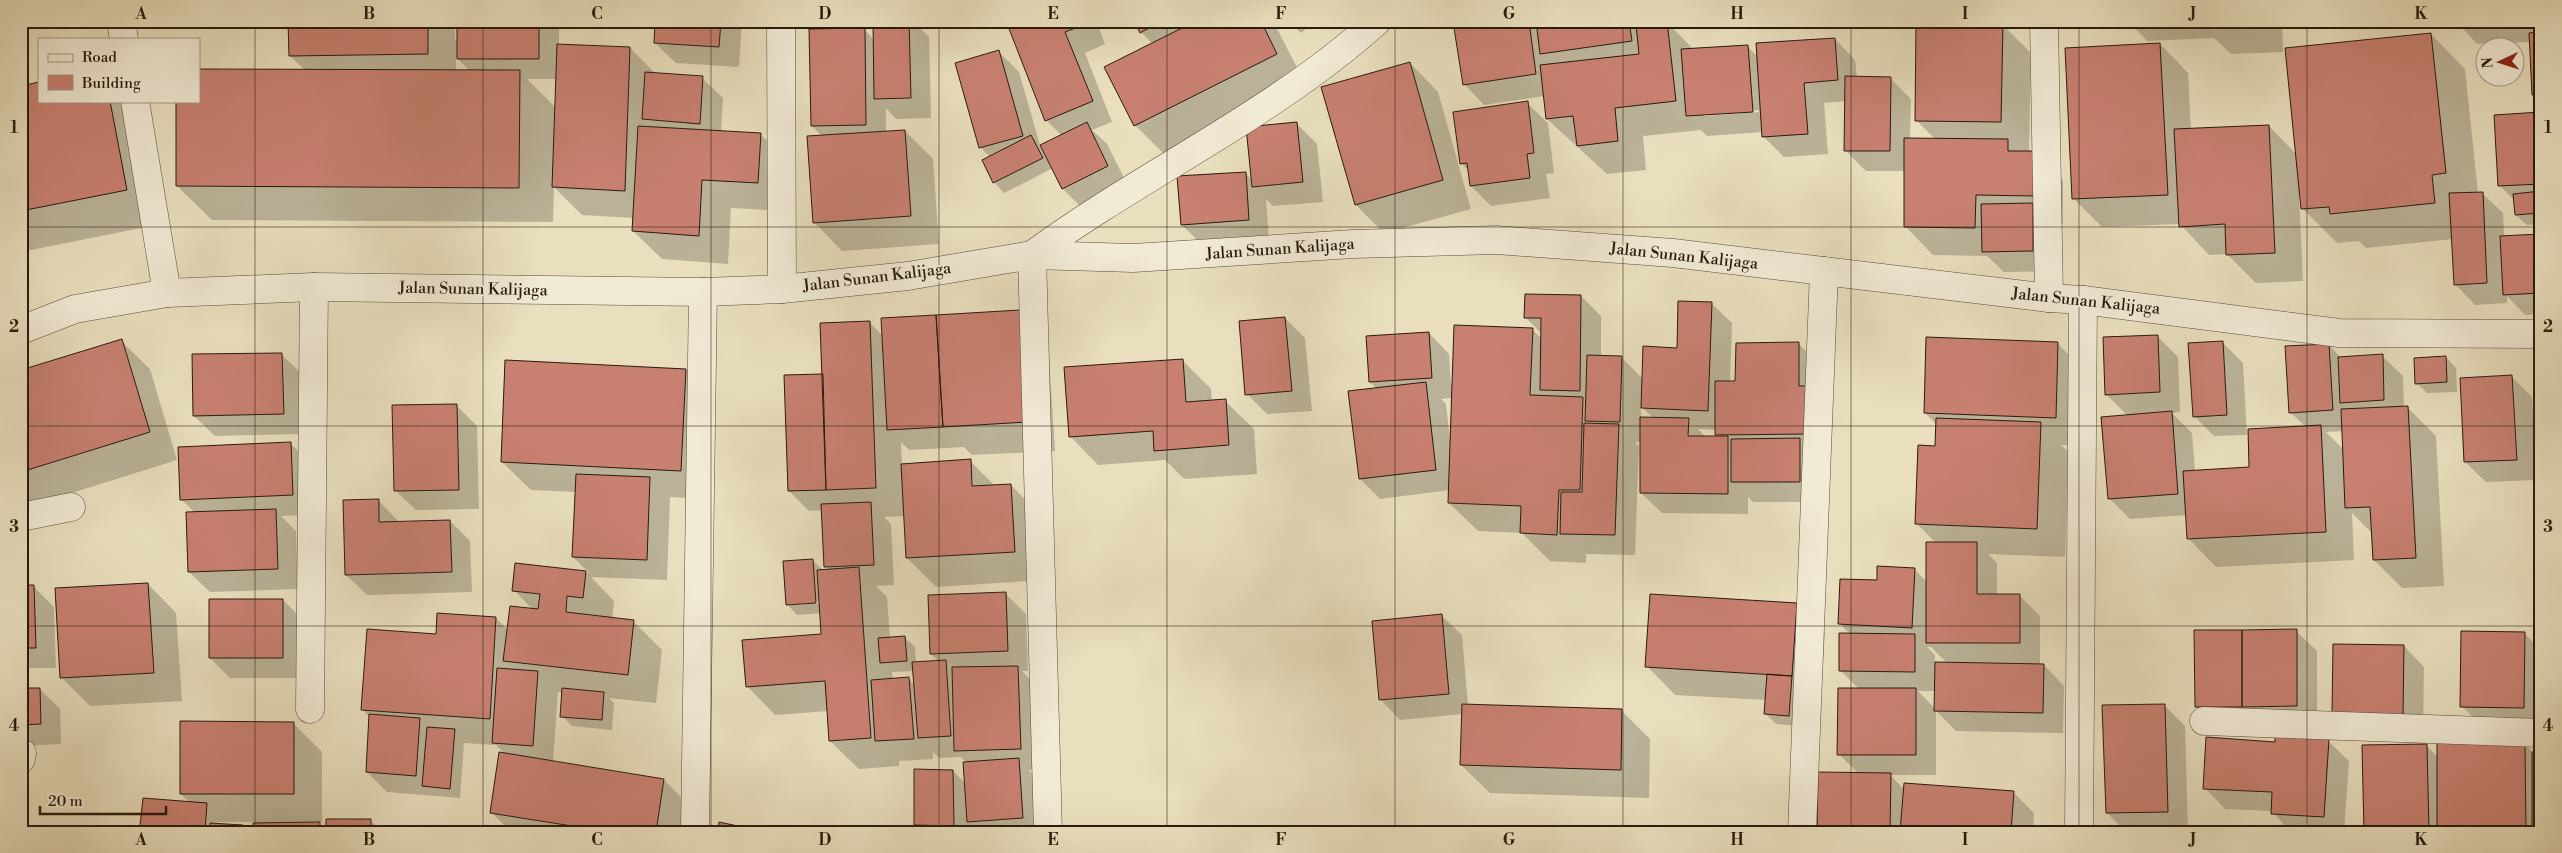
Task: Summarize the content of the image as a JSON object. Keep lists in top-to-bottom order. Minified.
{"streets":{"street":["Jalan Sunan Kalijaga"]},"legend":["Road","Building"],"scale_bar":"20 m","north":"left","grid":{"columns":["A","B","C","D","E","F","G","H","I","J","K"],"rows":["1","2","3","4"]}}
